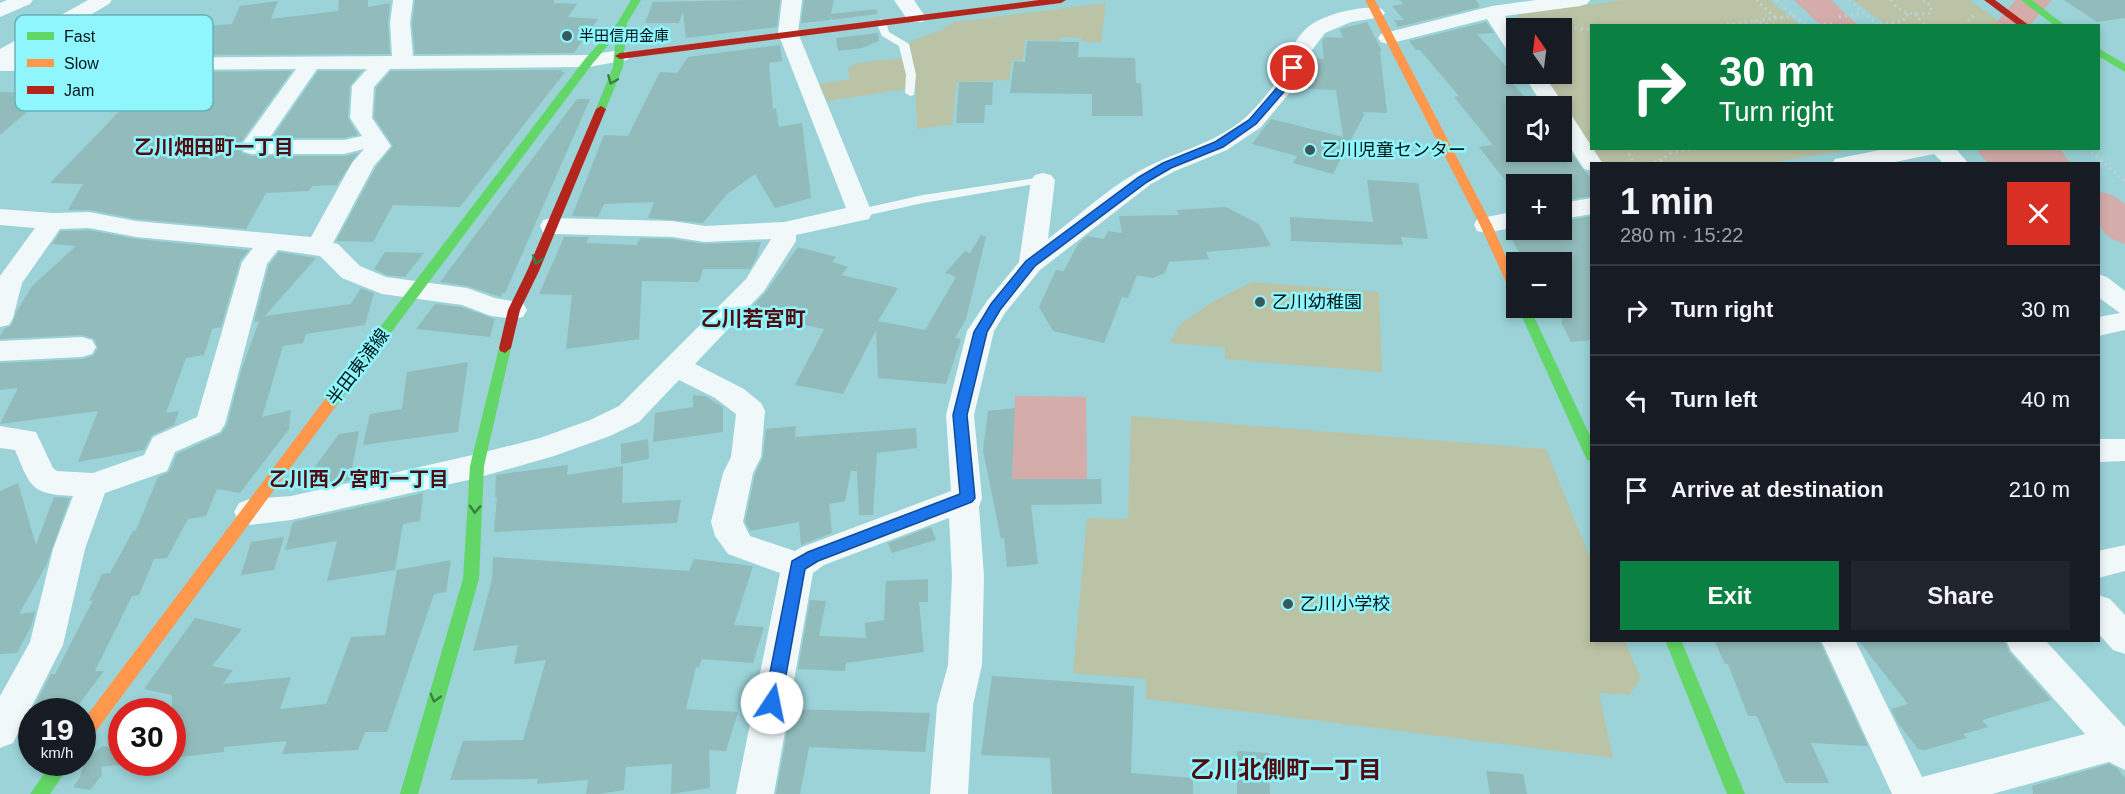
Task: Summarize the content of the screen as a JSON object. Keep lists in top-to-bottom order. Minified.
{"streets":{"street":["半田東浦線"]},"districts":["乙川畑田町一丁目","乙川若宮町","乙川西ノ宮町一丁目","乙川北側町一丁目"],"places":["半田信用金庫","乙川児童センター","乙川幼稚園","乙川小学校"],"legend":["Fast","Slow","Jam"],"north":"top","page":{"map_buttons":["+","−"],"turn":["30 m","Turn right"],"heading":["1 min","280 m · 15:22"],"list":[{"name":"Turn right","value":"30 m"},{"name":"Turn left","value":"40 m"},{"name":"Arrive at destination","value":"210 m"}],"buttons":["Exit","Share"],"speed":"19 km/h","limit":"30"}}
